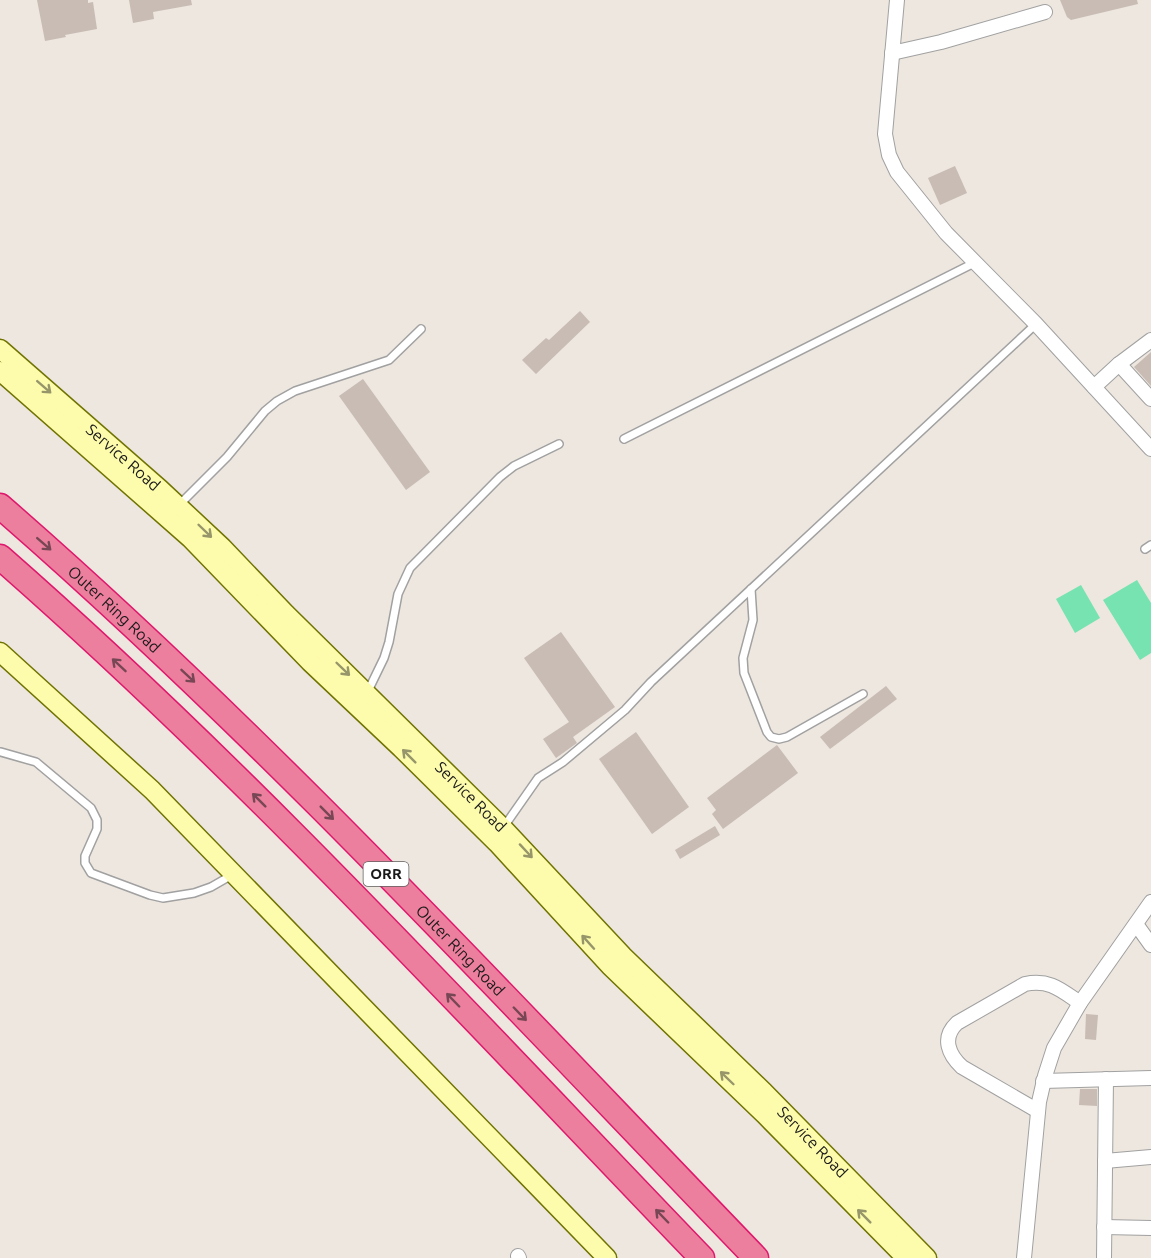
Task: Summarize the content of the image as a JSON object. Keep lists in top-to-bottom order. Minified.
{"streets":{"highway":["Outer Ring Road","ORR"],"main road":["Service Road"]}}
